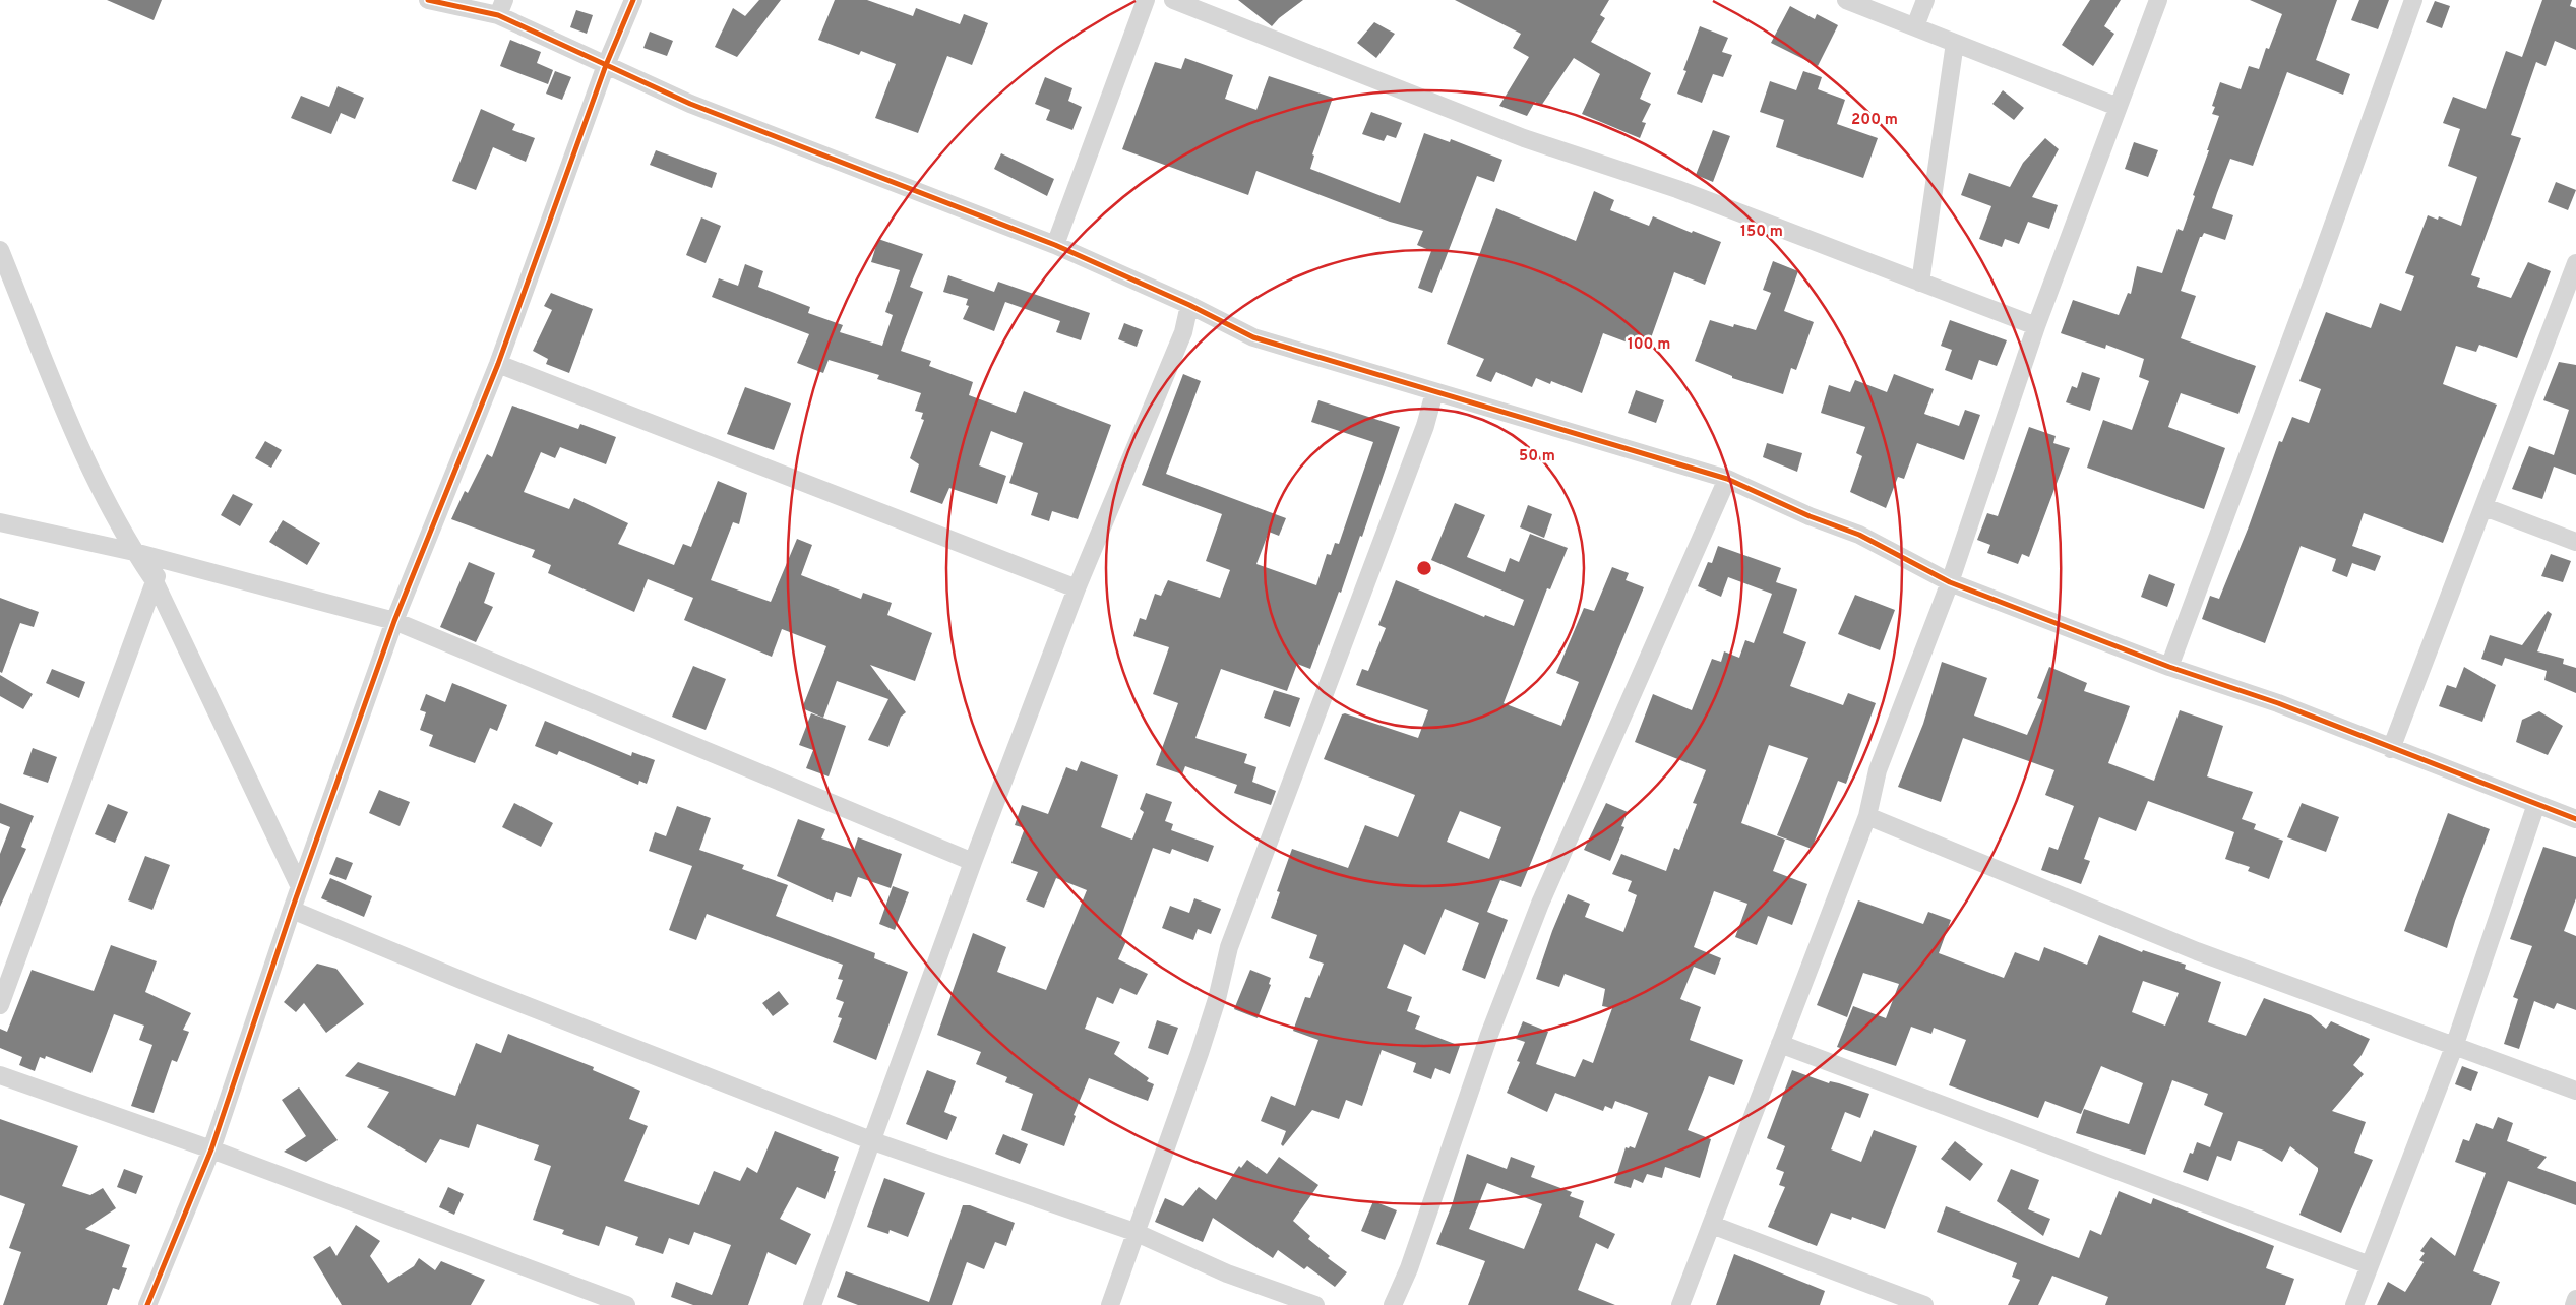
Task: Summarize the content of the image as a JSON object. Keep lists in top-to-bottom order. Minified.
{"rings":["200 m","150 m","100 m","50 m"]}
